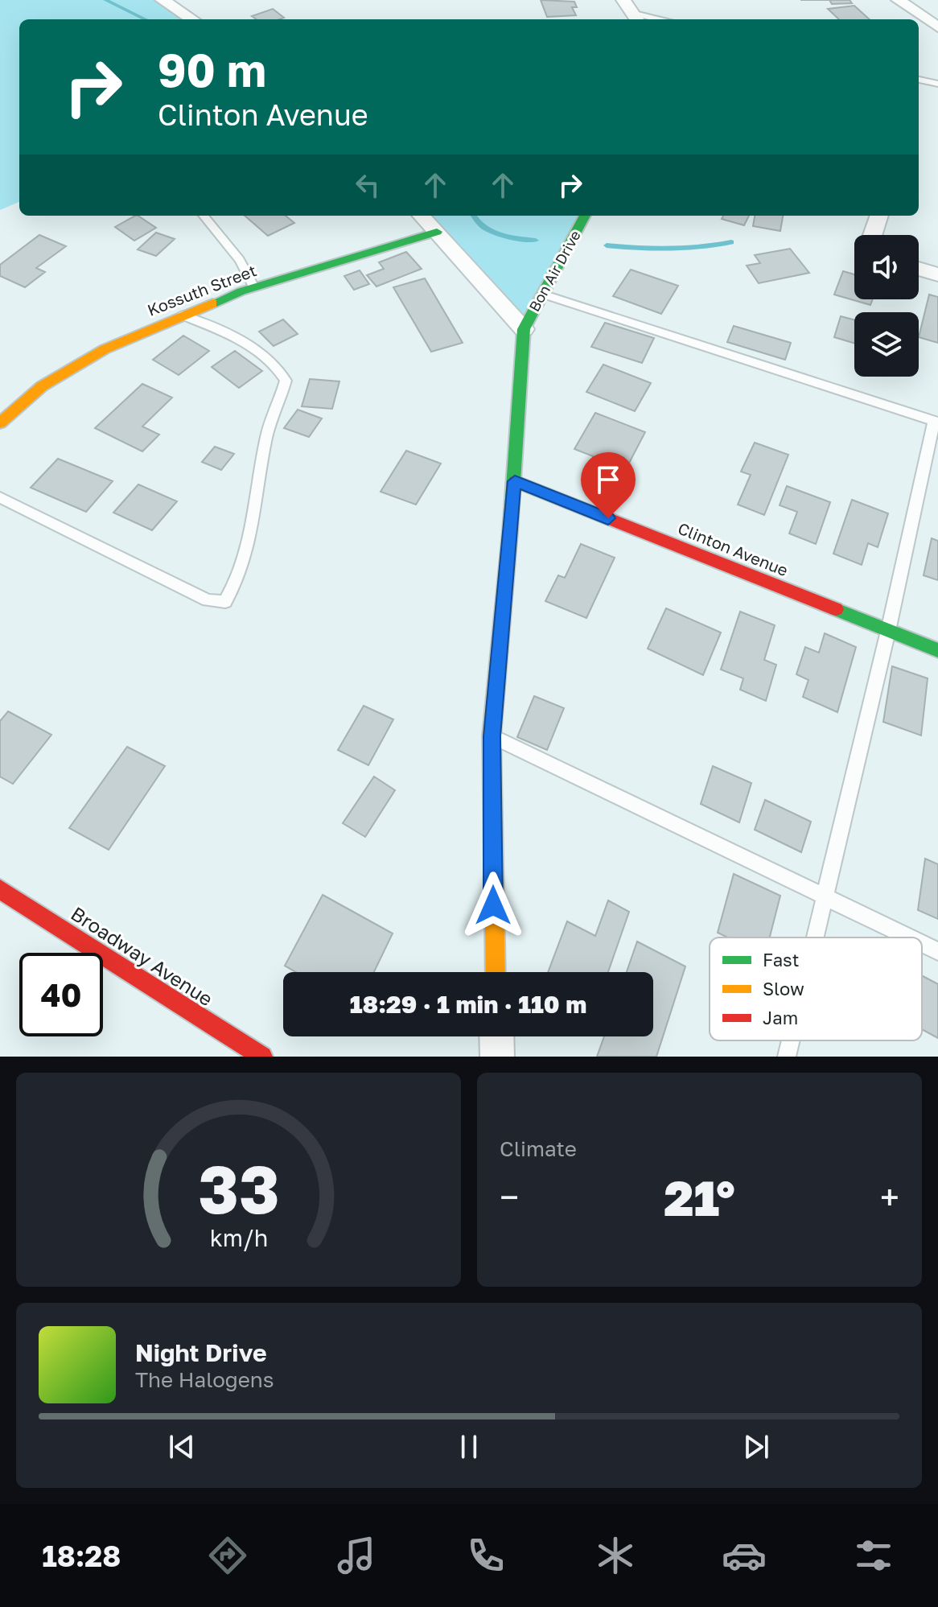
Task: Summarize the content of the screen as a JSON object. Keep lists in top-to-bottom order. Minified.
{"streets":{"street":["Bon Air Drive","Kossuth Street","Clinton Avenue","Broadway Avenue"]},"legend":["Fast","Slow","Jam"],"page":{"turn":["90 m","Clinton Avenue"],"limit":"40","trip":"18:29 · 1 min · 110 m","tile":"Climate","heat":["−","21°","+"],"song":["Night Drive","The Halogens"],"tabs":"18:28","gauge":["33","km/h"]}}
